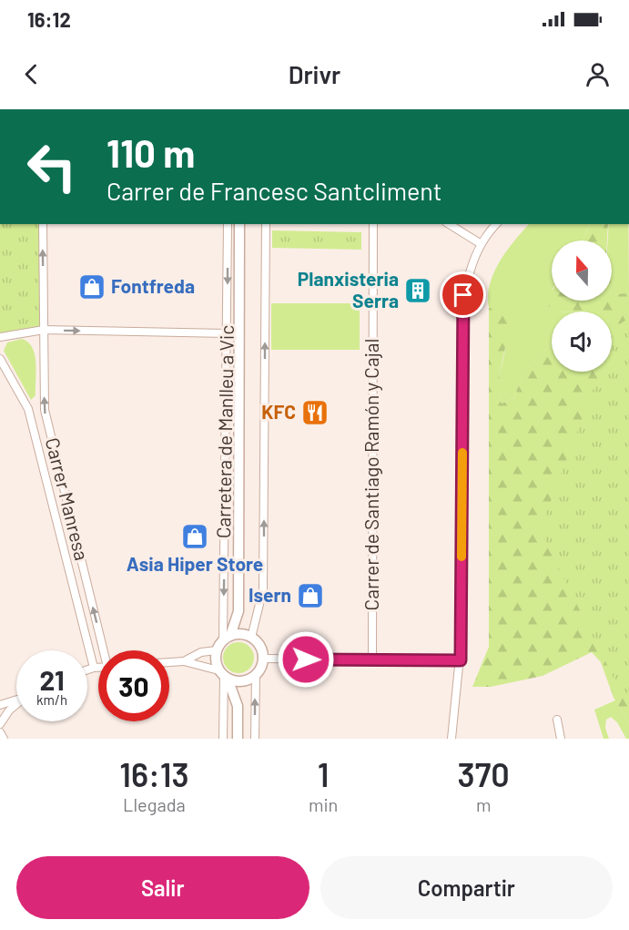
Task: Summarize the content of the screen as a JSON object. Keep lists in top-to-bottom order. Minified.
{"streets":{"street":["Carretera de Manlleu a Vic","Carrer de Santiago Ramón y Cajal","Carrer Manresa"]},"places":{"shop":["Fontfreda","Asia Hiper Store","Isern"],"building":["Planxisteria Serra"],"restaurant":["KFC"]},"north":"top","page":{"status":"16:12","header":"Drivr","turn":["110 m","Carrer de Francesc Santcliment"],"speed":"21 km/h","limit":"30","eta":["16:13","Llegada","1","min","370","m"],"buttons":["Salir","Compartir"]}}
